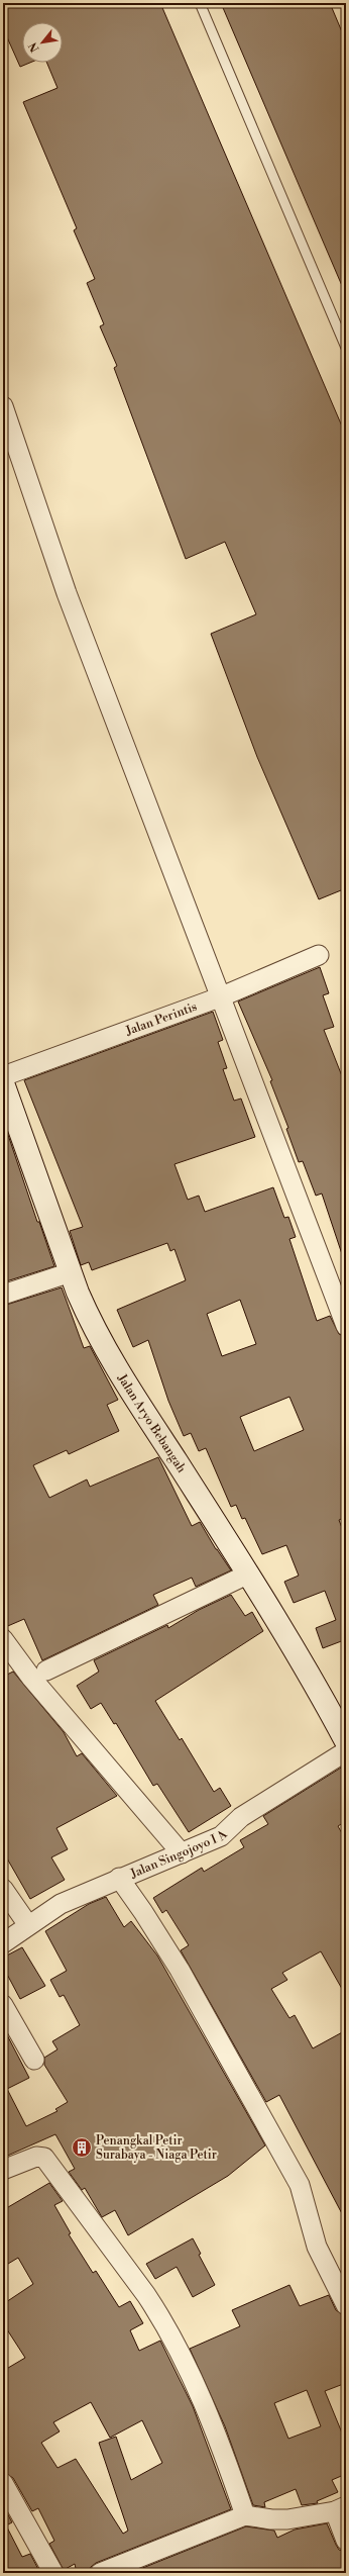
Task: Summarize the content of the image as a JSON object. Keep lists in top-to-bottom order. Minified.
{"streets":{"street":["Jalan Perintis","Jalan Aryo Bebangah","Jalan Singojoyo I A"]},"places":{"building":["Penangkal Petir Surabaya - Niaga Petir"]},"north":"bottom left"}
